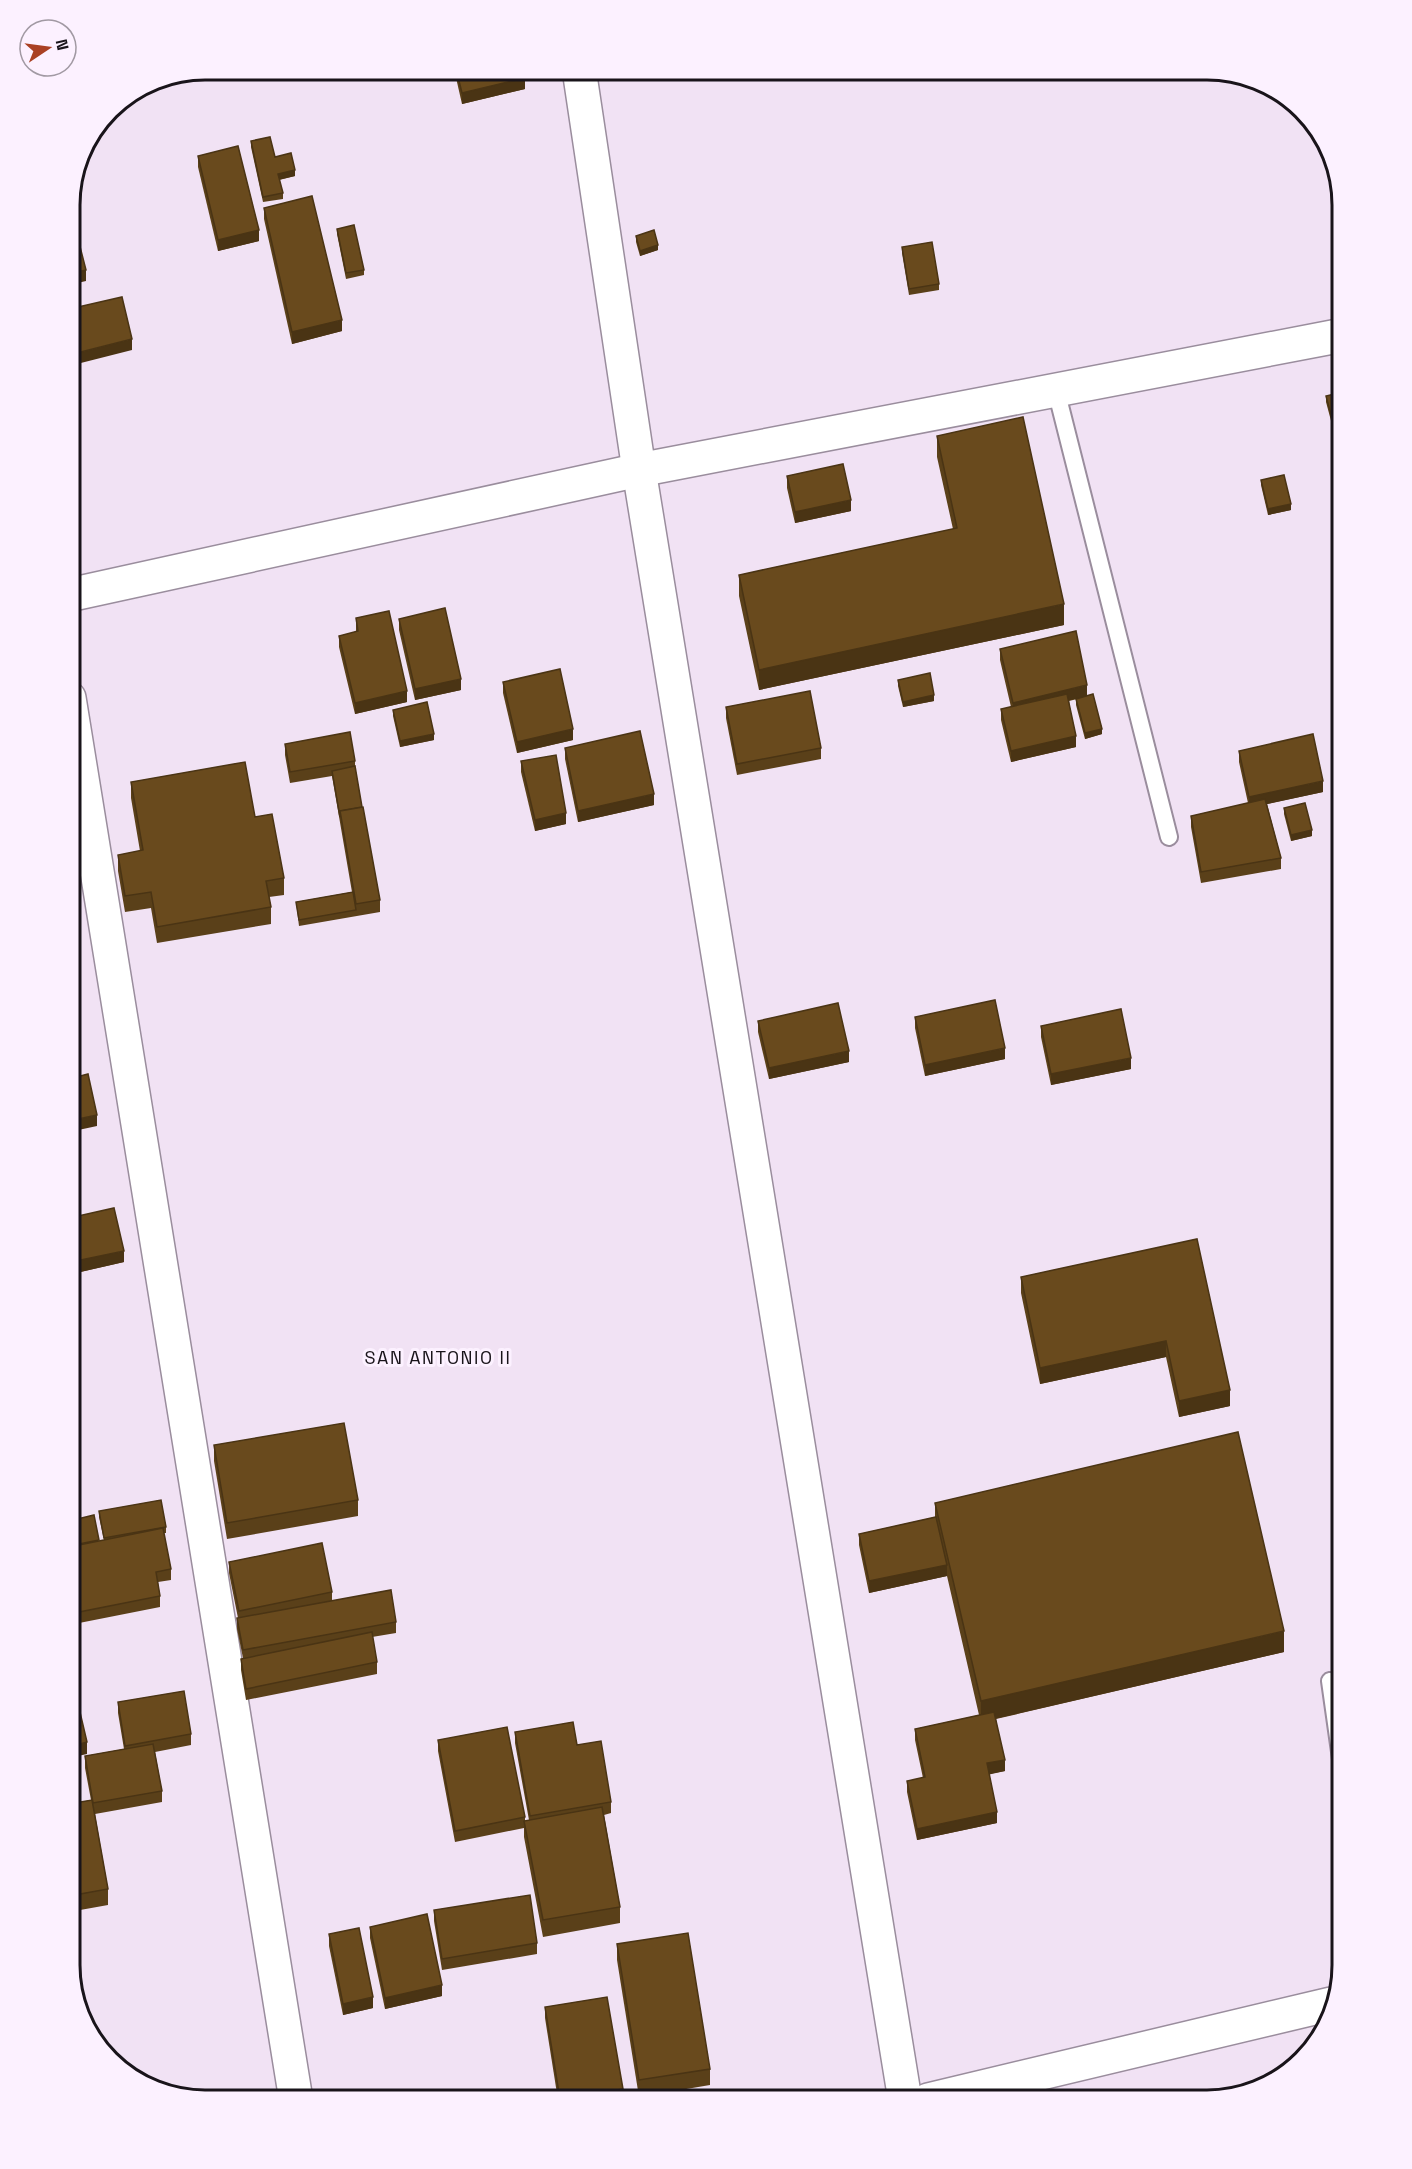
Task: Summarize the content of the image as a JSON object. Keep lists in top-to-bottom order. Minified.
{"districts":["SAN ANTONIO II"],"north":"right"}
